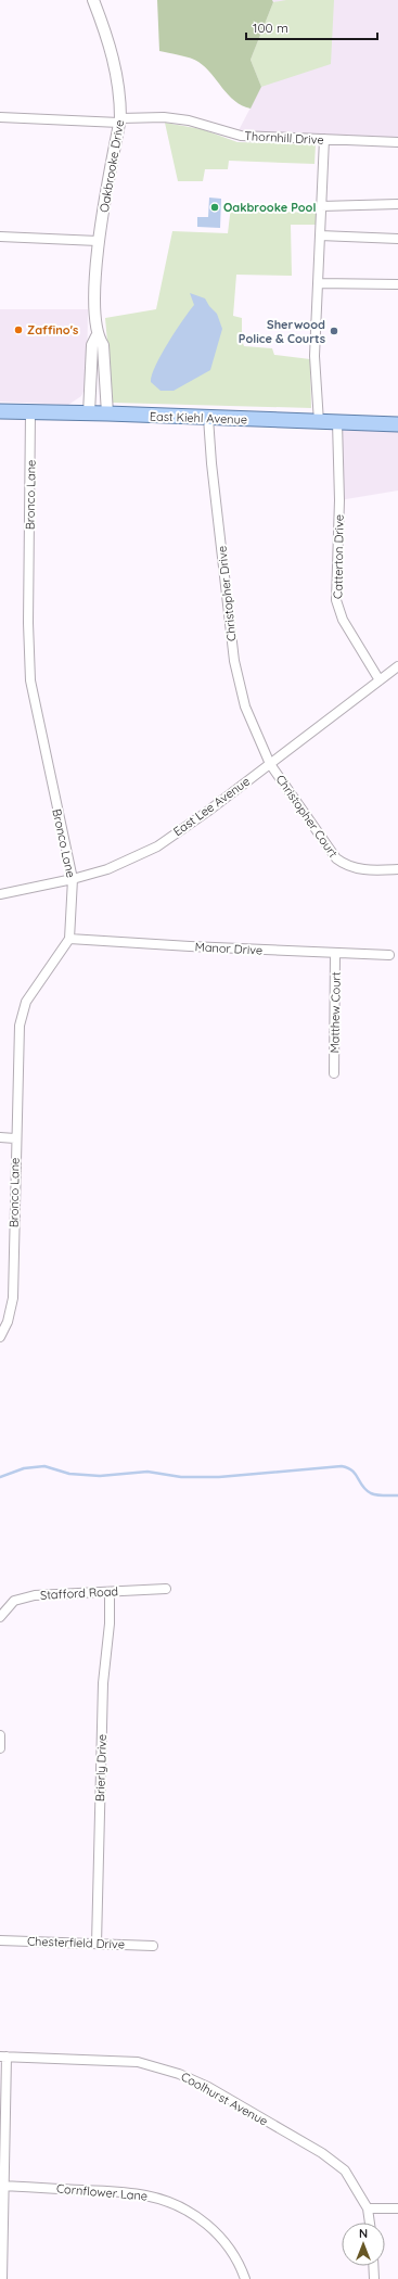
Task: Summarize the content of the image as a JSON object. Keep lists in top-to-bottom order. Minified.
{"streets":{"main road":["East Kiehl Avenue"],"street":["Thornhill Drive","Oakbrooke Drive","Bronco Lane","Catterton Drive","Christopher Drive","East Lee Avenue","Christopher Court","Manor Drive","Matthew Court","Stafford Road","Brierly Drive","Chesterfield Drive","Coolhurst Avenue","Cornflower Lane"]},"crossings":[["Thornhill Drive","Oakbrooke Drive"],["Oakbrooke Drive","East Kiehl Avenue"],["East Kiehl Avenue","Bronco Lane"],["East Kiehl Avenue","Catterton Drive"],["East Kiehl Avenue","Christopher Drive"],["Bronco Lane","East Lee Avenue"],["Bronco Lane","Manor Drive"],["Catterton Drive","East Lee Avenue"],["Christopher Drive","East Lee Avenue"],["Christopher Drive","Christopher Court"],["East Lee Avenue","Christopher Court"],["Manor Drive","Matthew Court"],["Stafford Road","Brierly Drive"],["Brierly Drive","Chesterfield Drive"]],"places":["Oakbrooke Pool","Zaffino's","Sherwood Police & Courts"],"scale_bar":"100 m","north":"top"}
